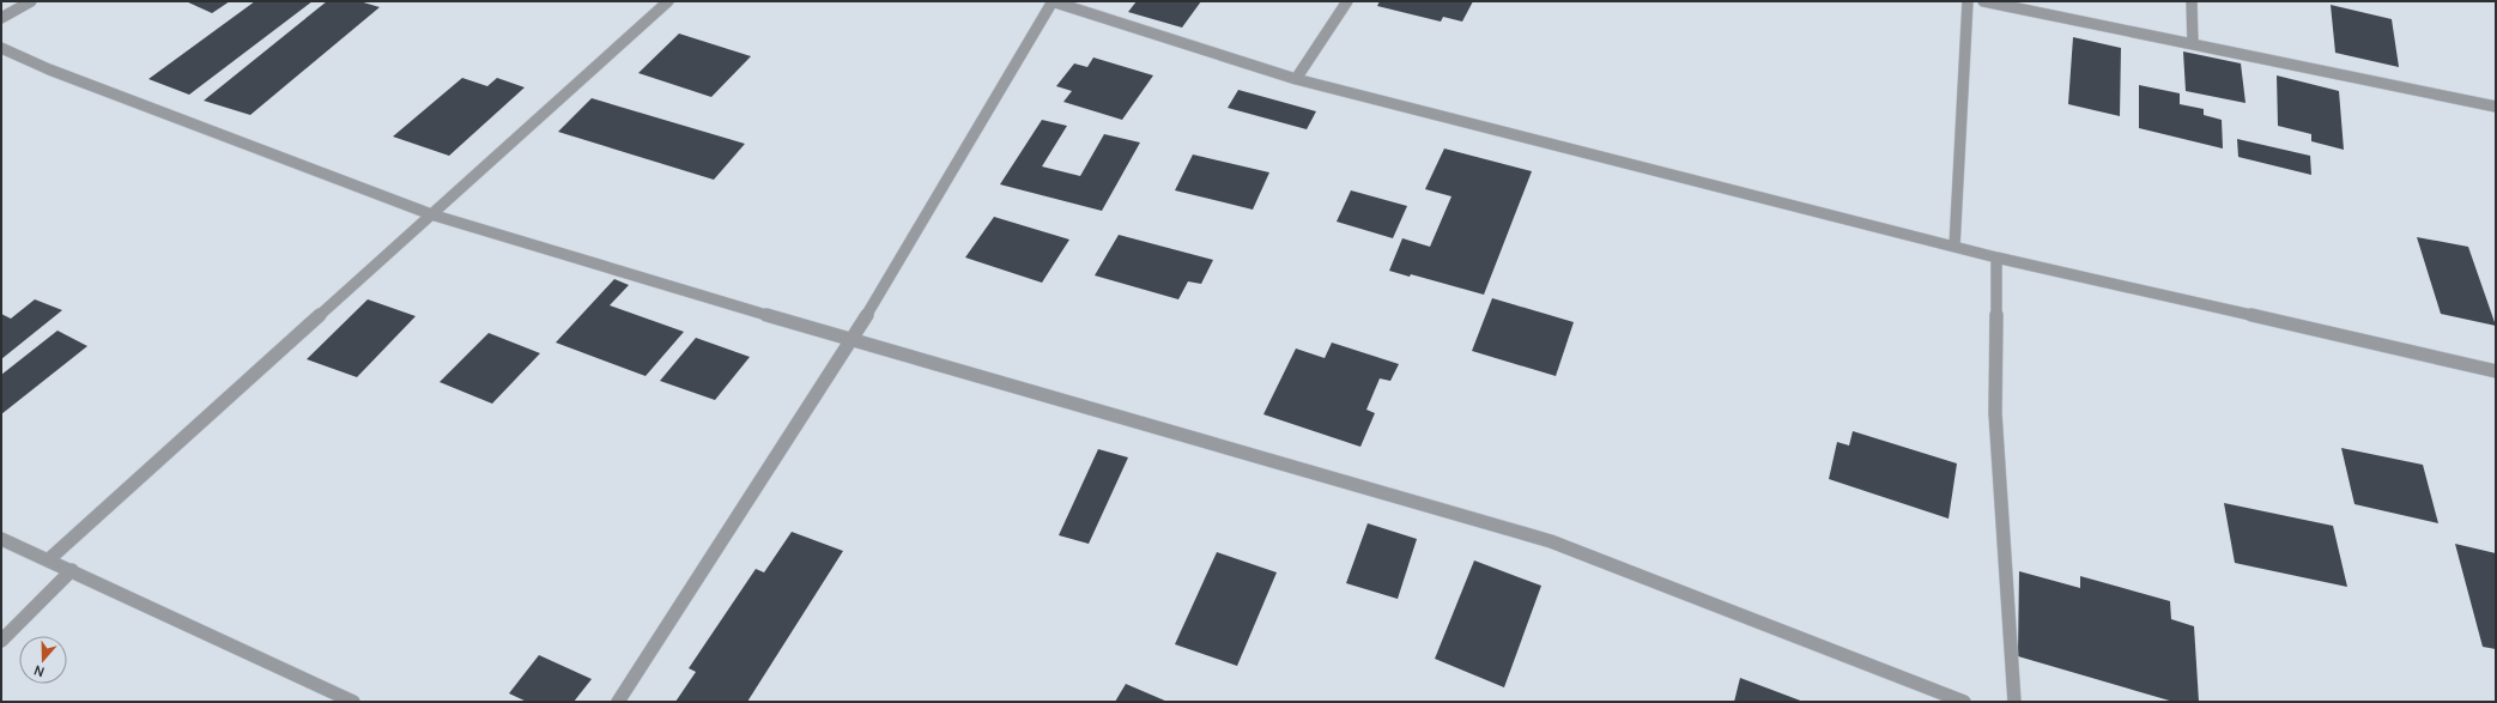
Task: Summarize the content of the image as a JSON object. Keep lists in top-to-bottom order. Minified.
{"north":"bottom"}
